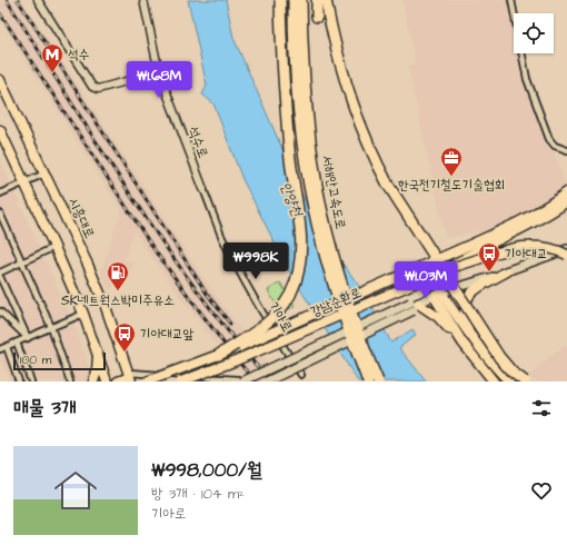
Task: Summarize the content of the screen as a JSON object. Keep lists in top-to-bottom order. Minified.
{"streets":{"highway":["서해안고속도로"],"main road":["시흥대로","강남순환로"],"street":["석수로","기아로"]},"crossings":[["석수로","기아로"]],"water":["안양천"],"places":{"metro station":["석수"],"office":["한국전기철도기술협회"],"bus stop":["기아대교","기아대교앞"],"fuel station":["SK네트웍스박미주유소"]},"scale_bar":"100 m","page":{"price":["₩1.68M","₩998K","₩1.03M"],"scale":"100 m","heading":"매물 3개","list":[{"name":"₩998,000/월","note":"방 3개 · 104 m² · 기아로"}]}}
